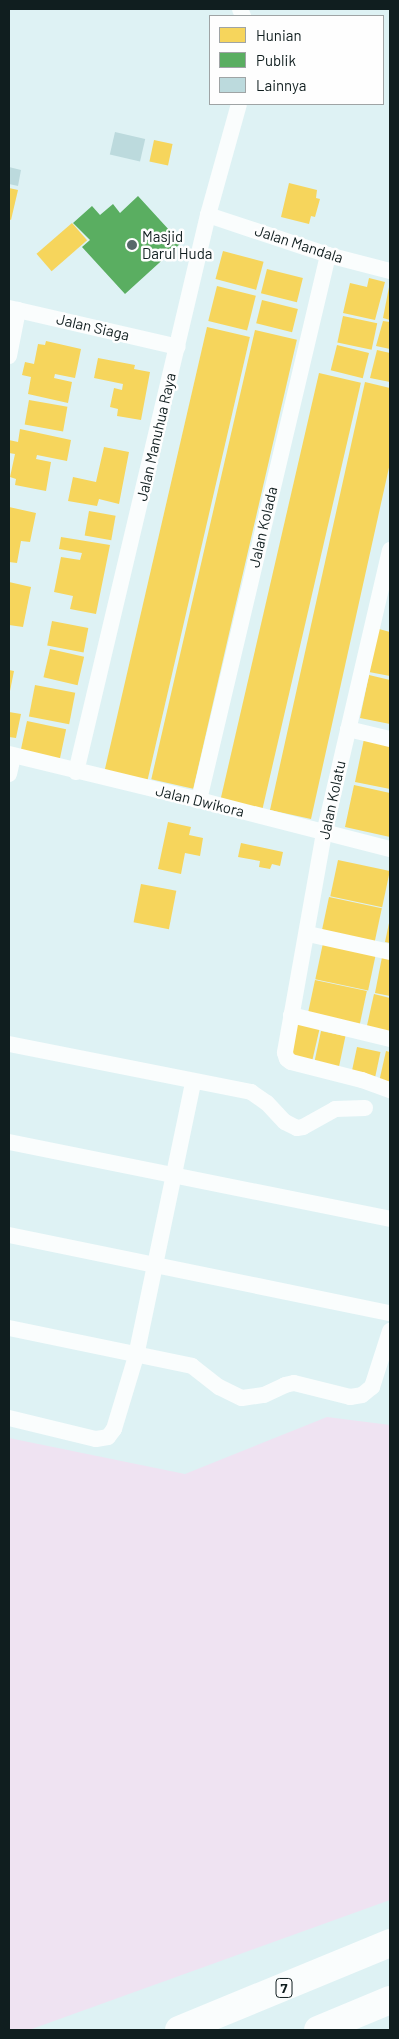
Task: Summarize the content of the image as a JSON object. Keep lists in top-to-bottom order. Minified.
{"streets":{"highway":["7"],"street":["Jalan Mandala","Jalan Siaga","Jalan Manuhua Raya","Jalan Kolada","Jalan Kolatu","Jalan Dwikora"]},"crossings":[["Jalan Mandala","Jalan Manuhua Raya"],["Jalan Mandala","Jalan Kolada"],["Jalan Siaga","Jalan Manuhua Raya"],["Jalan Manuhua Raya","Jalan Dwikora"],["Jalan Kolada","Jalan Dwikora"],["Jalan Kolatu","Jalan Dwikora"]],"places":["Masjid Darul Huda"],"legend":["Hunian","Publik","Lainnya"]}
